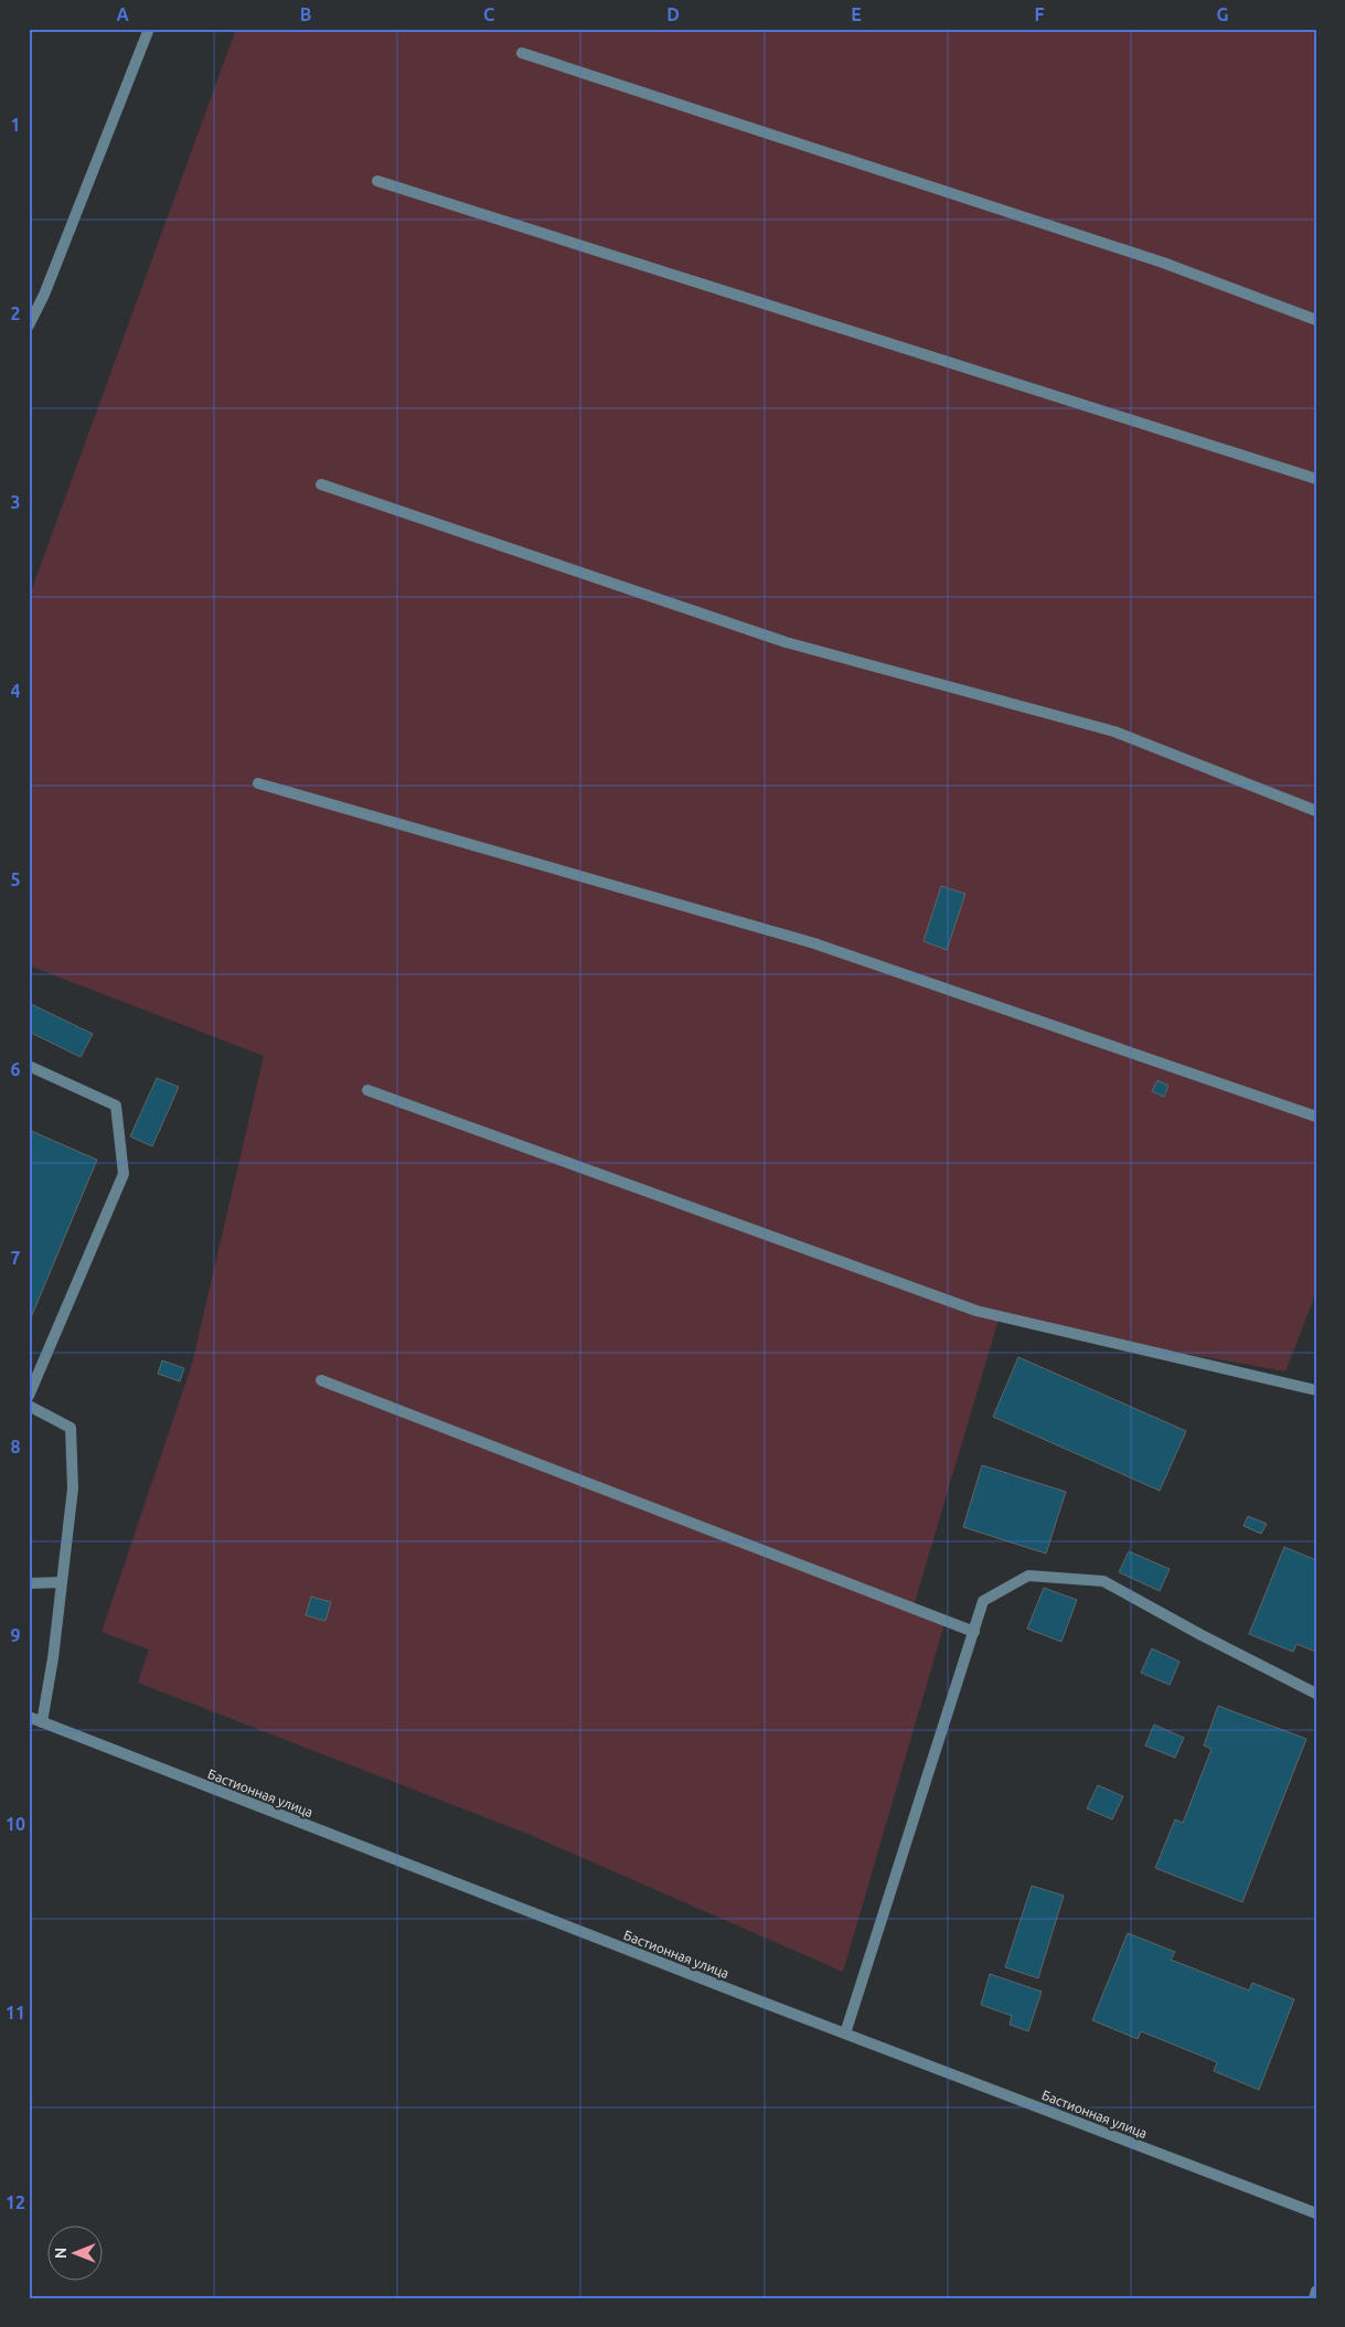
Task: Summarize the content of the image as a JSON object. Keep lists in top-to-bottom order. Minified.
{"streets":{"street":["Бастионная улица"]},"north":"left","grid":{"columns":["A","B","C","D","E","F","G"],"rows":["1","2","3","4","5","6","7","8","9","10","11","12"]}}
